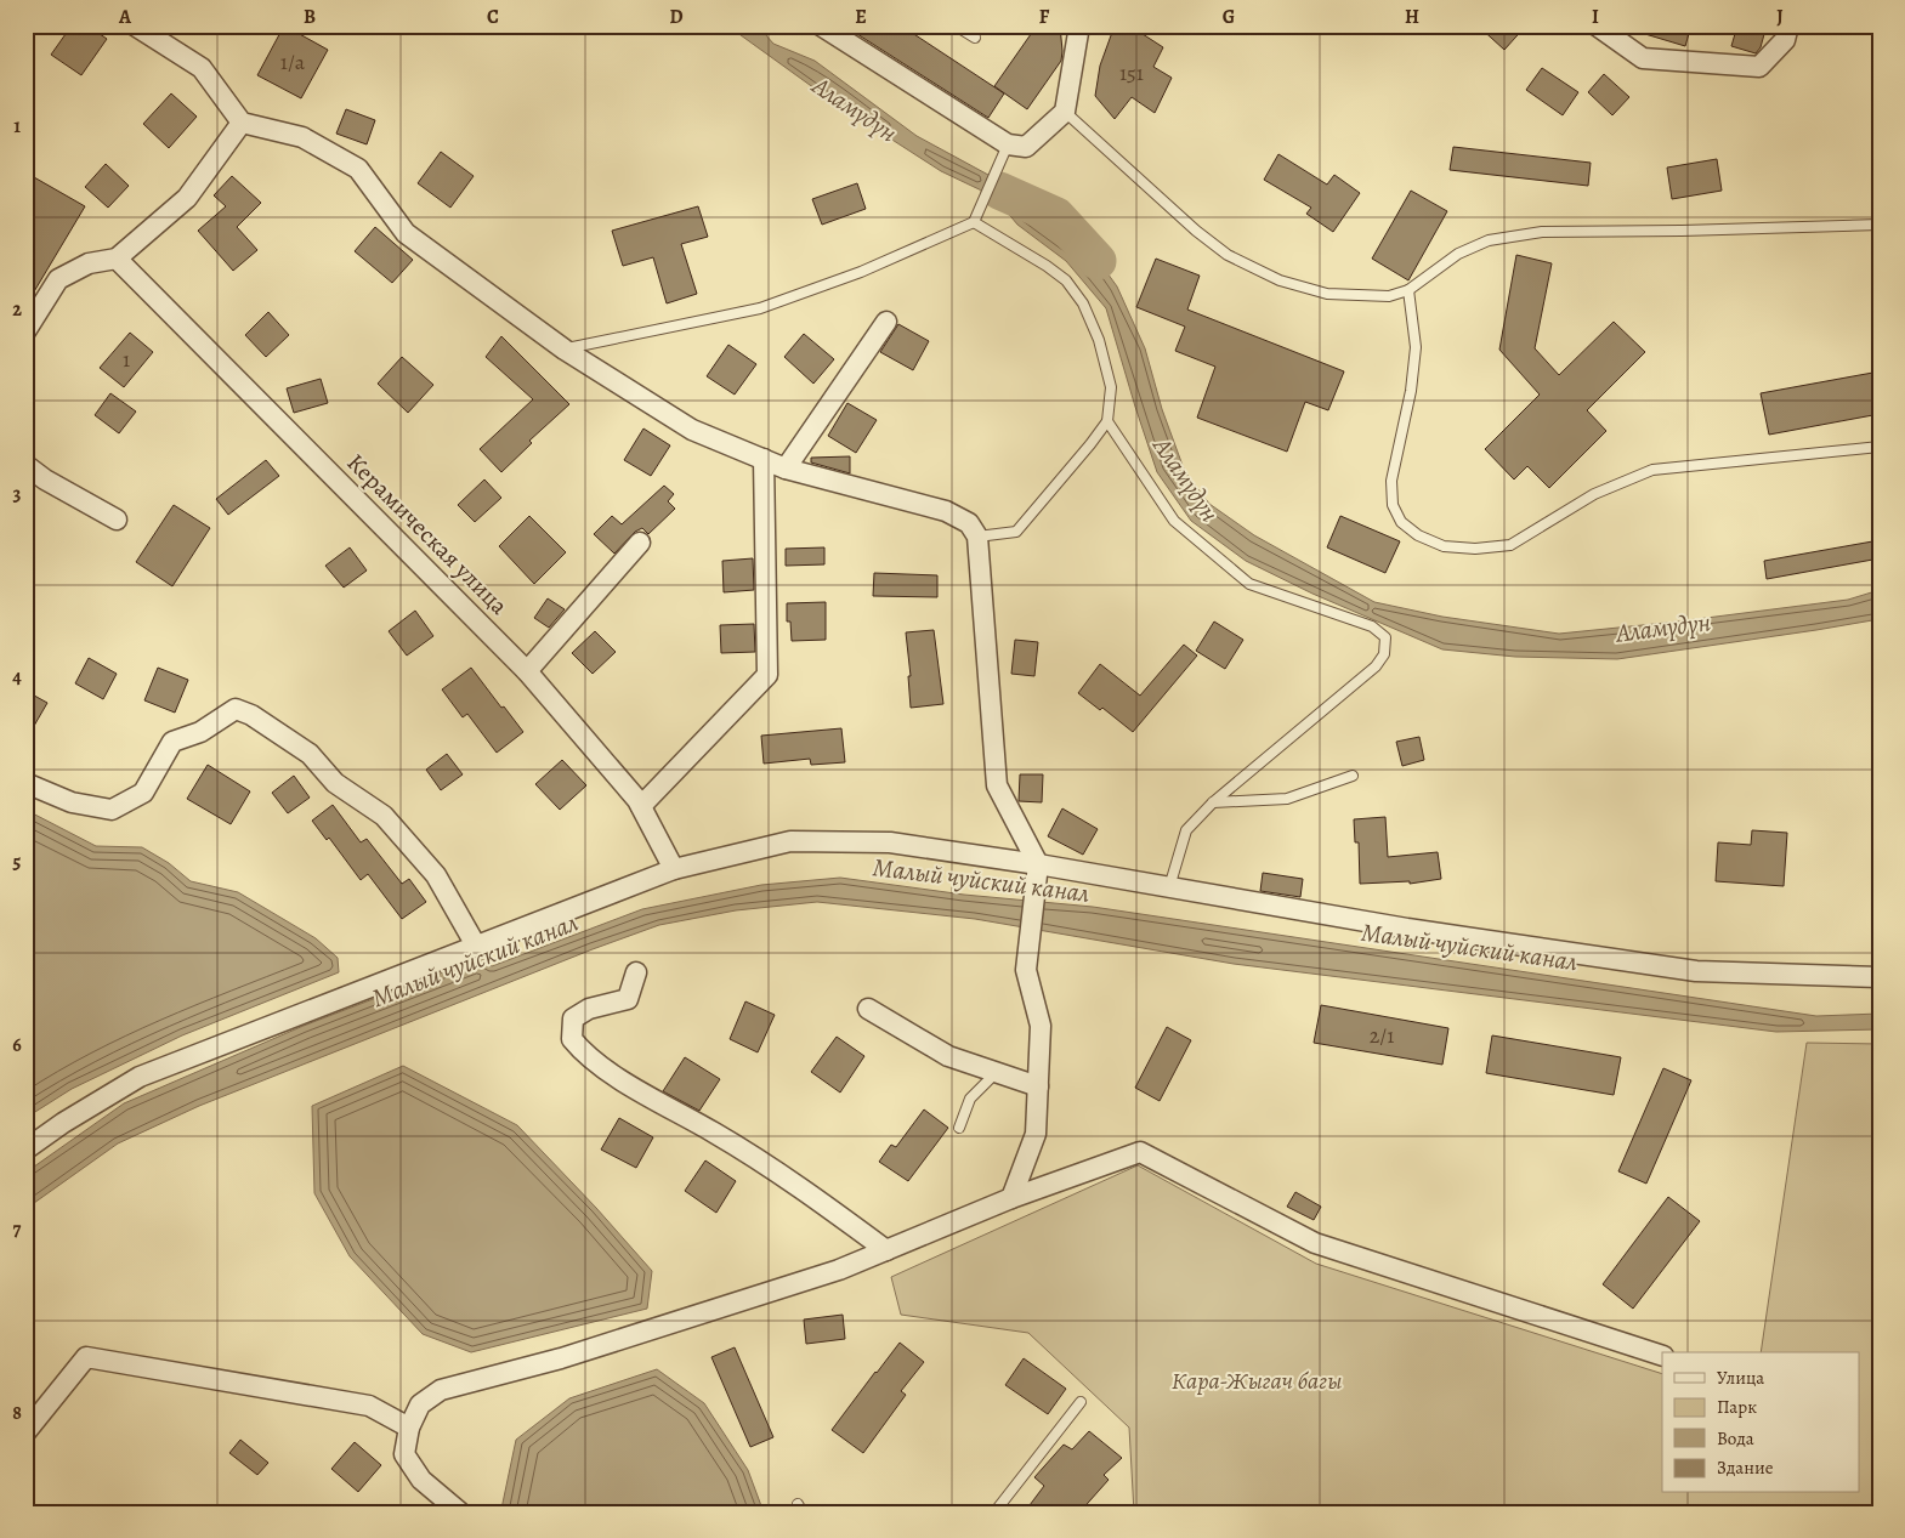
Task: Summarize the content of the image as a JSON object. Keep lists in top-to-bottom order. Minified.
{"streets":{"street":["Керамическая улица"]},"water":["Аламүдүн","Малый чуйский канал"],"parks":["Кара-Жыгач багы"],"house_numbers":["1/а","151","1","2/1"],"legend":["Улица","Парк","Вода","Здание"],"grid":{"columns":["A","B","C","D","E","F","G","H","I","J"],"rows":["1","2","3","4","5","6","7","8"]}}
